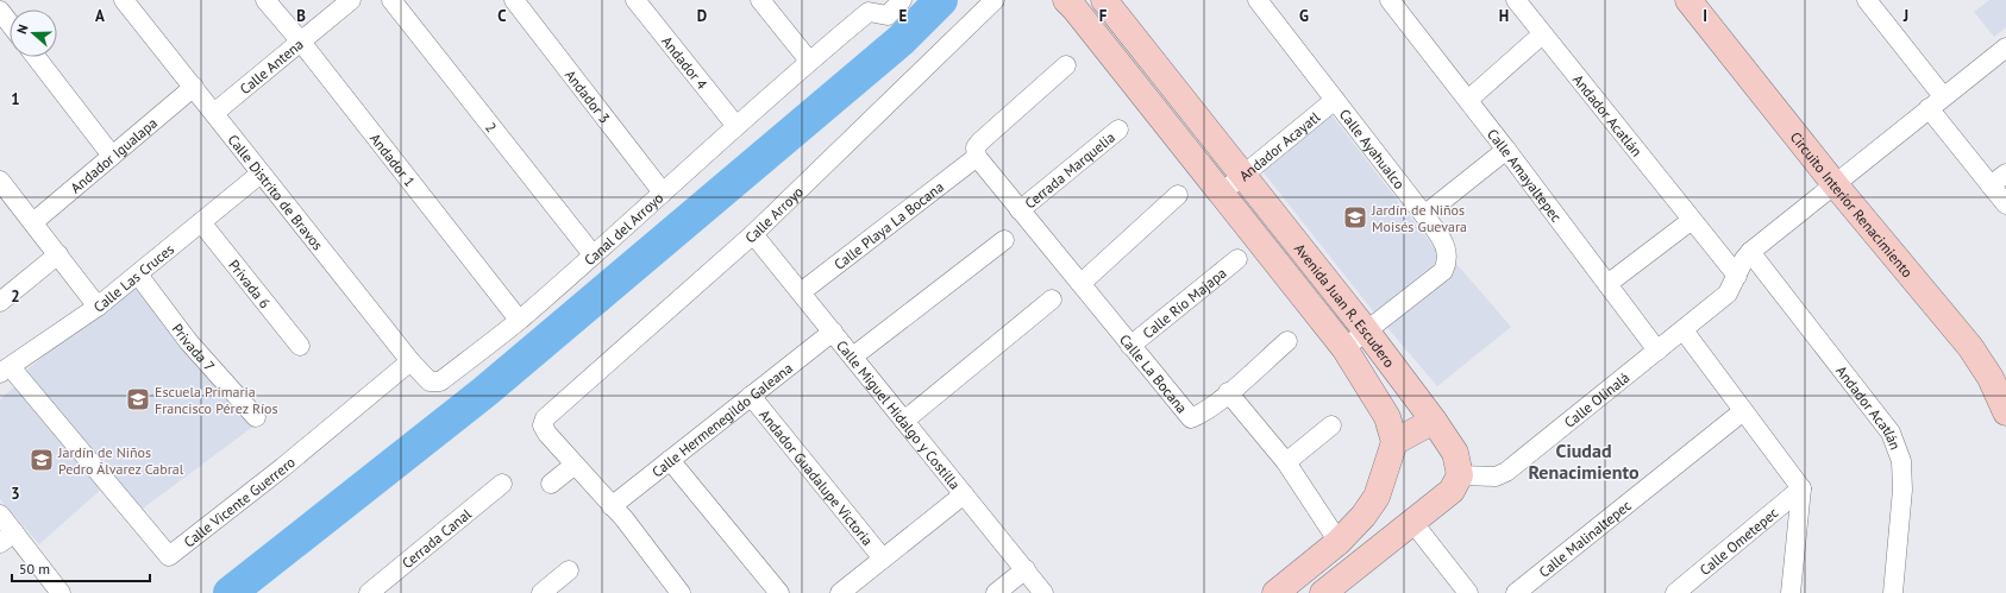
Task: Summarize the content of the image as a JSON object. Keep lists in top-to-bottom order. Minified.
{"streets":{"main road":["Circuito Interior Renacimiento","Avenida Juan R. Escudero"],"street":["Andador 4","Calle Antena","Andador 3","Andador Acatlán","2","Andador Acayatl","Calle Ayahualco","Andador Igualapa","Andador 1","Cerrada Marquelia","Calle Amayaltepec","Calle Distrito de Bravos","Calle Arroyo","Calle Playa La Bocana","Canal del Arroyo","Calle Las Cruces","Privada 6","Calle Río Majapa","Privada 7","Calle La Bocana","Calle Olinalá","Calle Miguel Hidalgo y Costilla","Calle Hermenegildo Galeana","Andador Guadalupe Victoria","Calle Vicente Guerrero","Calle Malinaltepec","Cerrada Canal","Calle Ometepec"]},"crossings":[["Andador 4","Canal del Arroyo"],["Calle Antena","Andador 1"],["Calle Antena","Calle Distrito de Bravos"],["Andador 3","Canal del Arroyo"],["Andador Acatlán","Calle Olinalá"],["2","Canal del Arroyo"],["Andador Acayatl","Calle Ayahualco"],["Andador Acayatl","Avenida Juan R. Escudero"],["Calle Ayahualco","Avenida Juan R. Escudero"],["Andador Igualapa","Calle Distrito de Bravos"],["Andador 1","Canal del Arroyo"],["Cerrada Marquelia","Calle La Bocana"],["Calle Amayaltepec","Calle Olinalá"],["Calle Distrito de Bravos","Canal del Arroyo"],["Calle Distrito de Bravos","Calle Las Cruces"],["Calle Distrito de Bravos","Calle Vicente Guerrero"],["Calle Arroyo","Calle Miguel Hidalgo y Costilla"],["Calle Playa La Bocana","Calle La Bocana"],["Calle Playa La Bocana","Calle Miguel Hidalgo y Costilla"],["Calle Las Cruces","Privada 6"],["Calle Las Cruces","Privada 7"],["Calle Las Cruces","Calle Vicente Guerrero"],["Calle Río Majapa","Calle La Bocana"],["Avenida Juan R. Escudero","Calle Olinalá"],["Calle Miguel Hidalgo y Costilla","Calle Hermenegildo Galeana"],["Calle Hermenegildo Galeana","Andador Guadalupe Victoria"]],"districts":["Ciudad Renacimiento"],"places":{"school or university":["Jardín de Niños Moisés Guevara","Escuela Primaria Francisco Pérez Ríos","Jardín de Niños Pedro Álvarez Cabral"]},"scale_bar":"50 m","north":"left","grid":{"columns":["A","B","C","D","E","F","G","H","I","J"],"rows":["1","2","3"]}}
